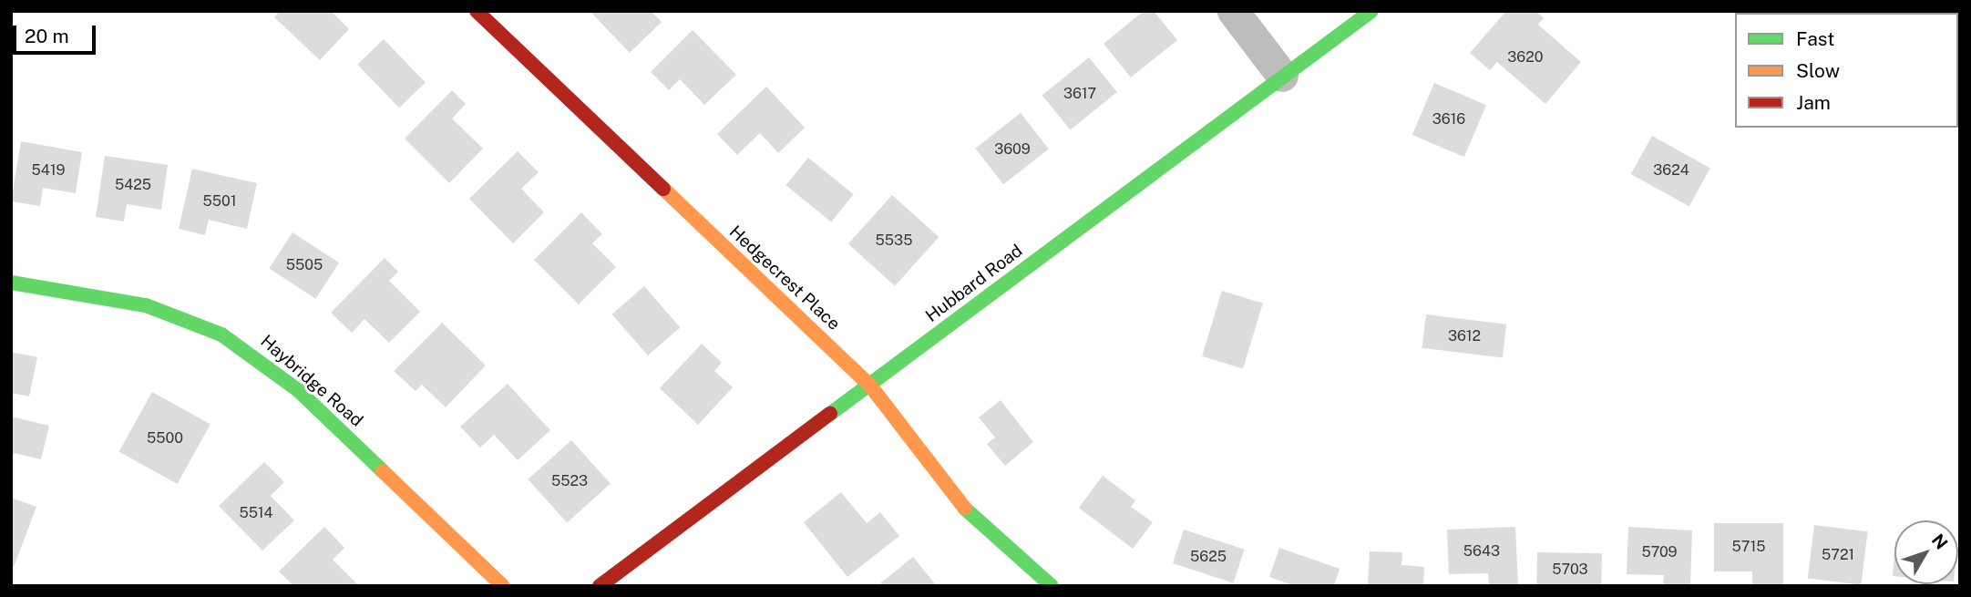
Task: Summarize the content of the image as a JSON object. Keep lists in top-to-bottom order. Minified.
{"streets":{"street":["Hedgecrest Place","Hubbard Road","Haybridge Road"]},"crossings":[["Hedgecrest Place","Hubbard Road"]],"house_numbers":["3620","3617","3616","3609","5419","3624","5425","5501","5535","5505","3612","5500","5523","5514","5715","5643","5709","5721","5625","5703"],"legend":["Fast","Slow","Jam"],"scale_bar":"20 m","north":"top right"}
